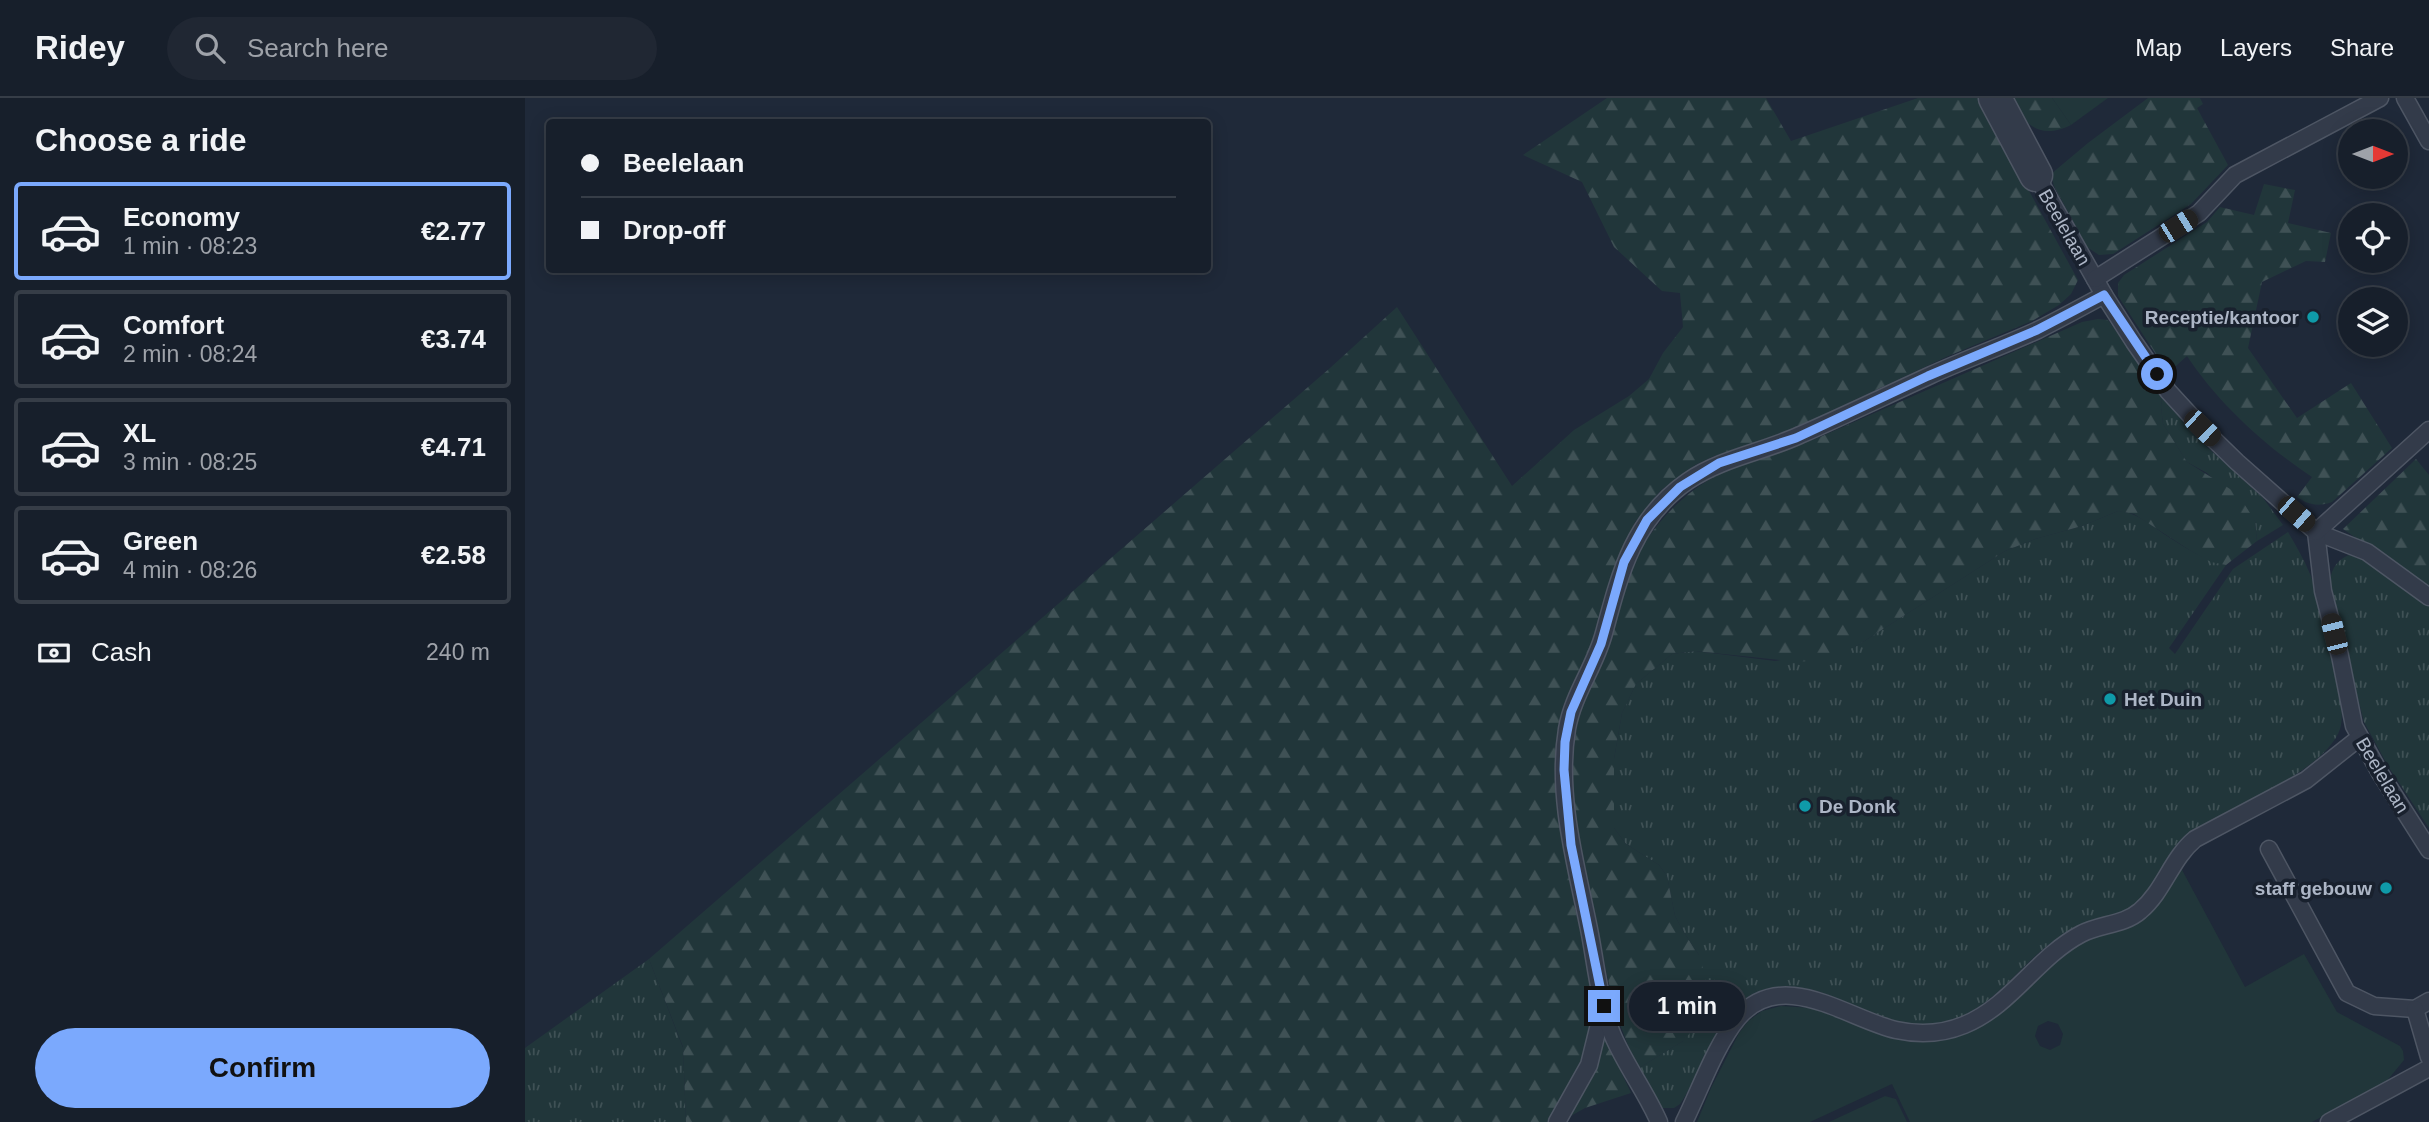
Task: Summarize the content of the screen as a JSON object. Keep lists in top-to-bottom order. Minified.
{"streets":{"street":["Beelelaan"]},"places":["Receptie/kantoor","Het Duin","De Donk","staff gebouw"],"north":"right","page":{"header":"Ridey","search":"Search here","nav":["Map","Layers","Share"],"heading":"Choose a ride","banner":["Beelelaan","Drop-off"],"list":[{"name":"Economy","note":"1 min · 08:23","value":"€2.77"},{"name":"Comfort","note":"2 min · 08:24","value":"€3.74"},{"name":"XL","note":"3 min · 08:25","value":"€4.71"},{"name":"Green","note":"4 min · 08:26","value":"€2.58"}],"pay":["Cash","240 m"],"bubble":"1 min","buttons":"Confirm"}}
